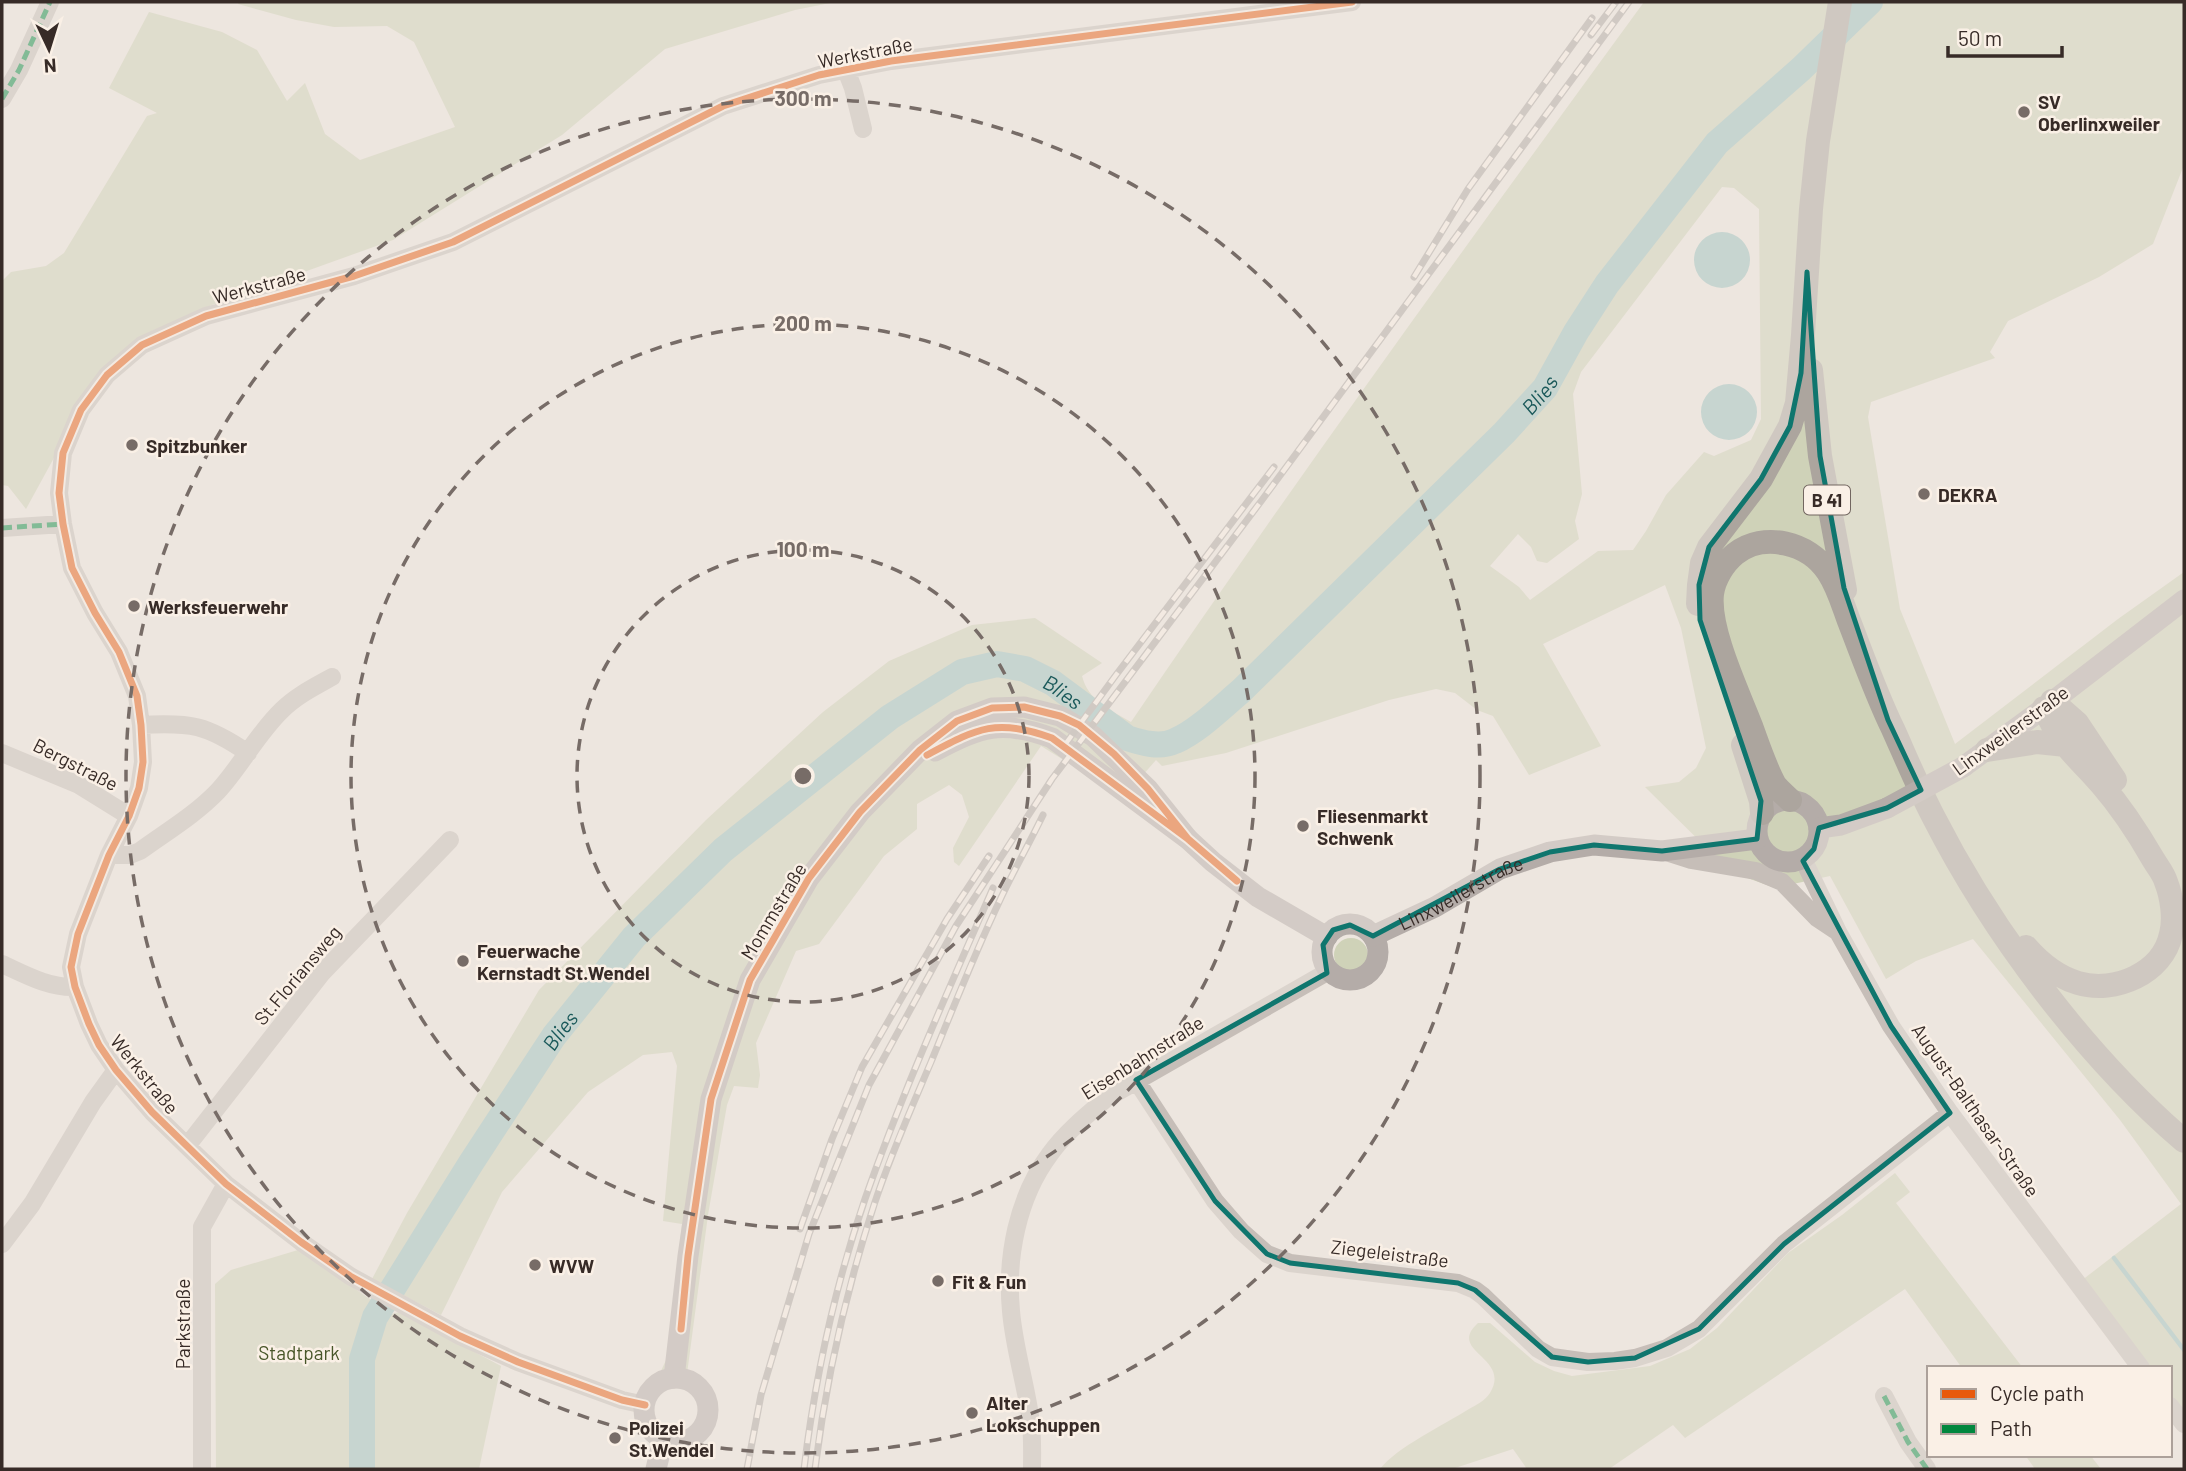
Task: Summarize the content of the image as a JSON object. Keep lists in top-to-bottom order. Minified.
{"streets":{"highway":["B 41"],"main road":["Linxweilerstraße","Mommstraße"],"street":["Werkstraße","Bergstraße","St.Floriansweg","Eisenbahnstraße","August-Balthasar-Straße","Ziegeleistraße","Parkstraße"]},"crossings":[["Werkstraße","Bergstraße"],["Werkstraße","Mommstraße"],["Werkstraße","St.Floriansweg"],["Werkstraße","Parkstraße"],["Linxweilerstraße","Mommstraße"],["Linxweilerstraße","Eisenbahnstraße"],["Linxweilerstraße","August-Balthasar-Straße"],["Mommstraße","Eisenbahnstraße"],["Eisenbahnstraße","Ziegeleistraße"],["August-Balthasar-Straße","Ziegeleistraße"]],"water":["Blies"],"parks":["Stadtpark"],"places":["SV Oberlinxweiler","Spitzbunker","DEKRA","Werksfeuerwehr","Fliesenmarkt Schwenk","Feuerwache Kernstadt St.Wendel","WVW","Fit & Fun","Alter Lokschuppen","Polizei St.Wendel"],"legend":["Cycle path","Path"],"scale_bar":"50 m","north":"bottom","rings":["300 m","200 m","100 m"]}
